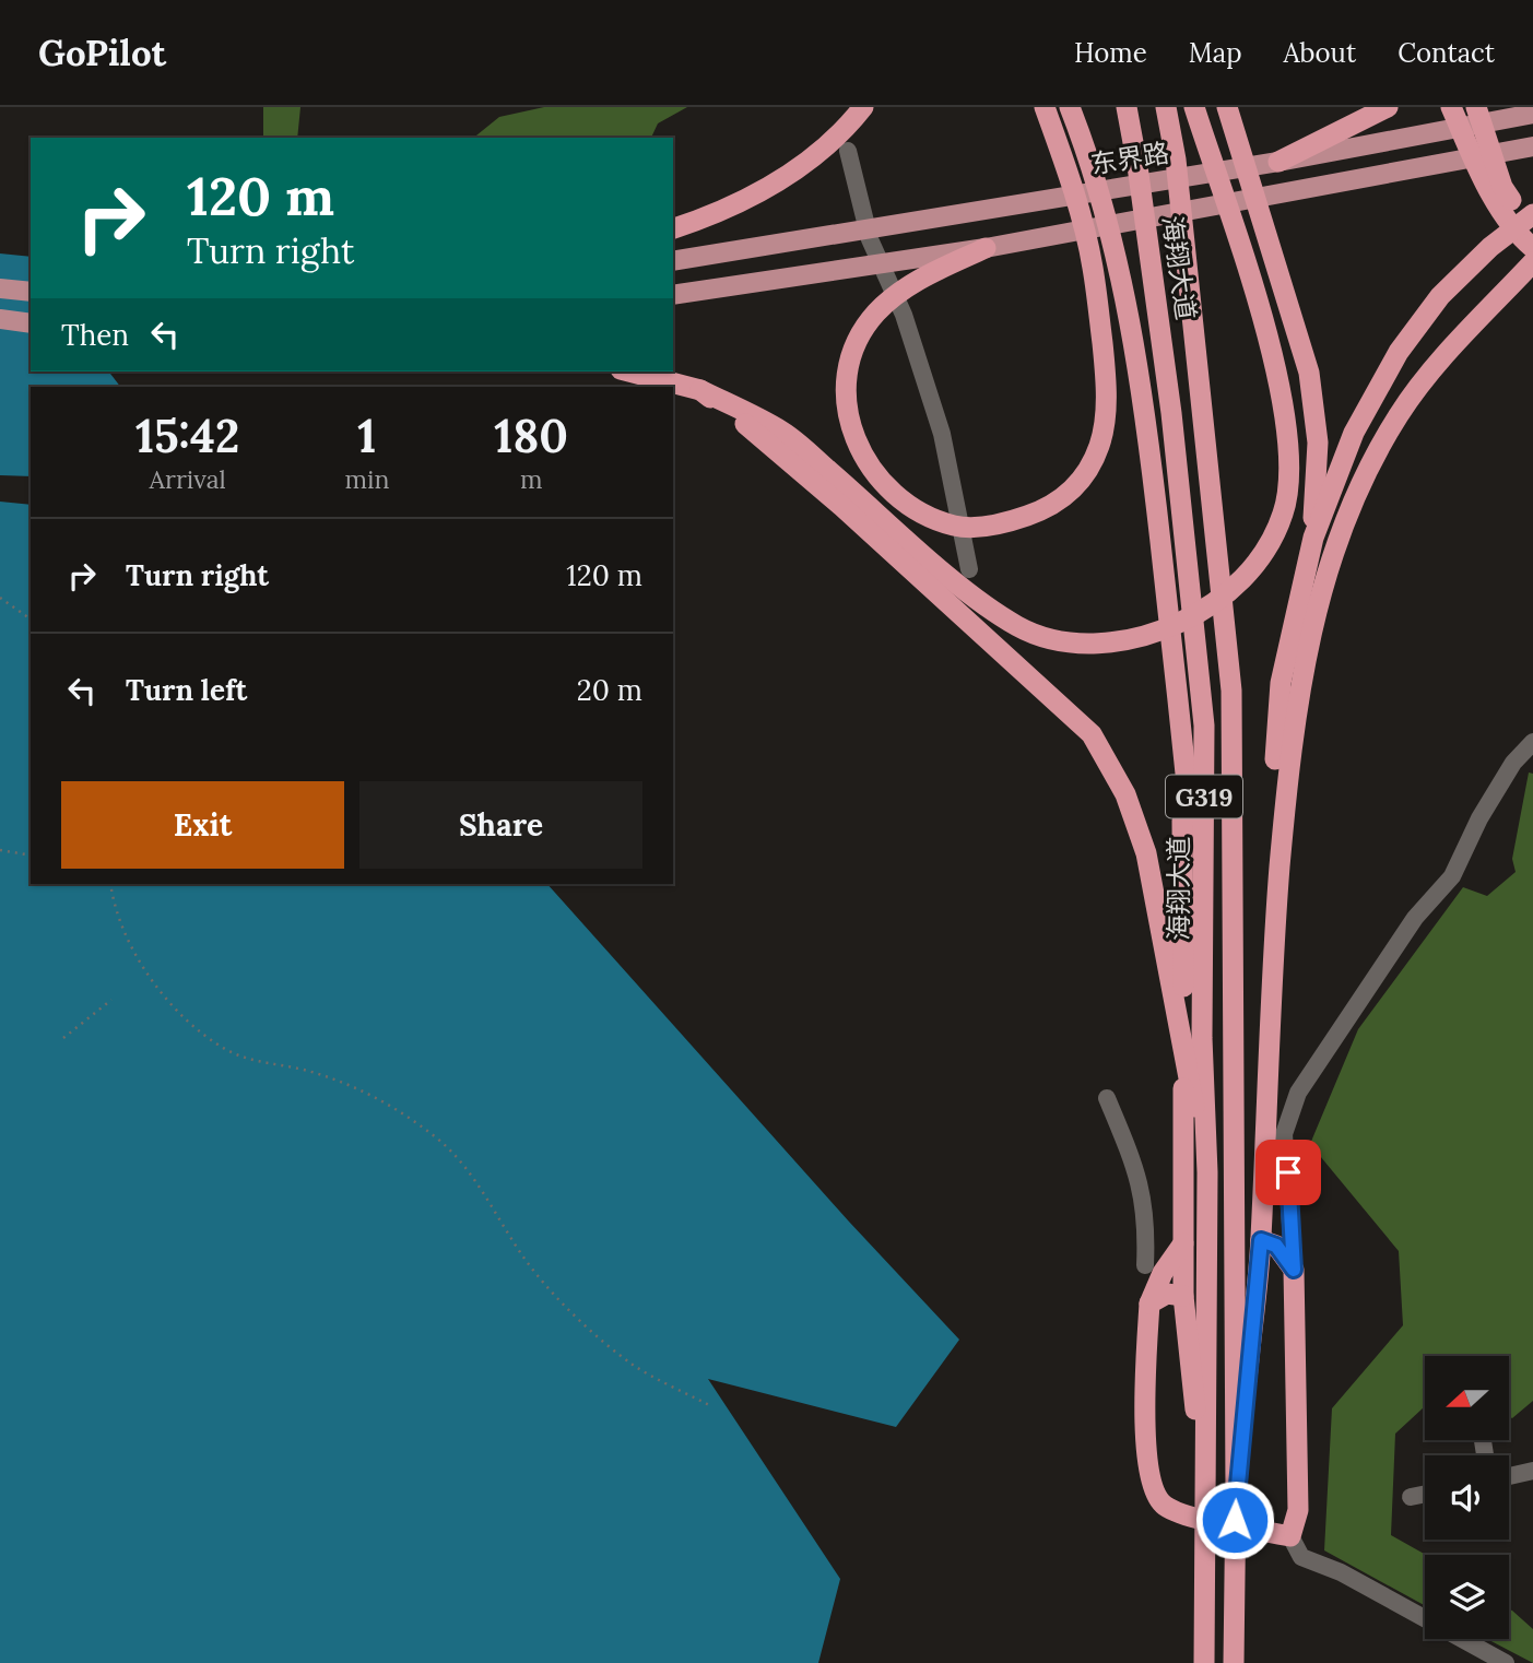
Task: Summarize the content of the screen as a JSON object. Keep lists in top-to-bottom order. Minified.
{"streets":{"highway":["海翔大道","G319"],"main road":["东界路"]},"north":"left","page":{"header":"GoPilot","nav":["Home","Map","About","Contact"],"turn":["120 m","Turn right"],"then":"Then","eta":["15:42","Arrival","1","min","180","m"],"list":[{"name":"Turn right","value":"120 m"},{"name":"Turn left","value":"20 m"}],"buttons":["Exit","Share"]}}
